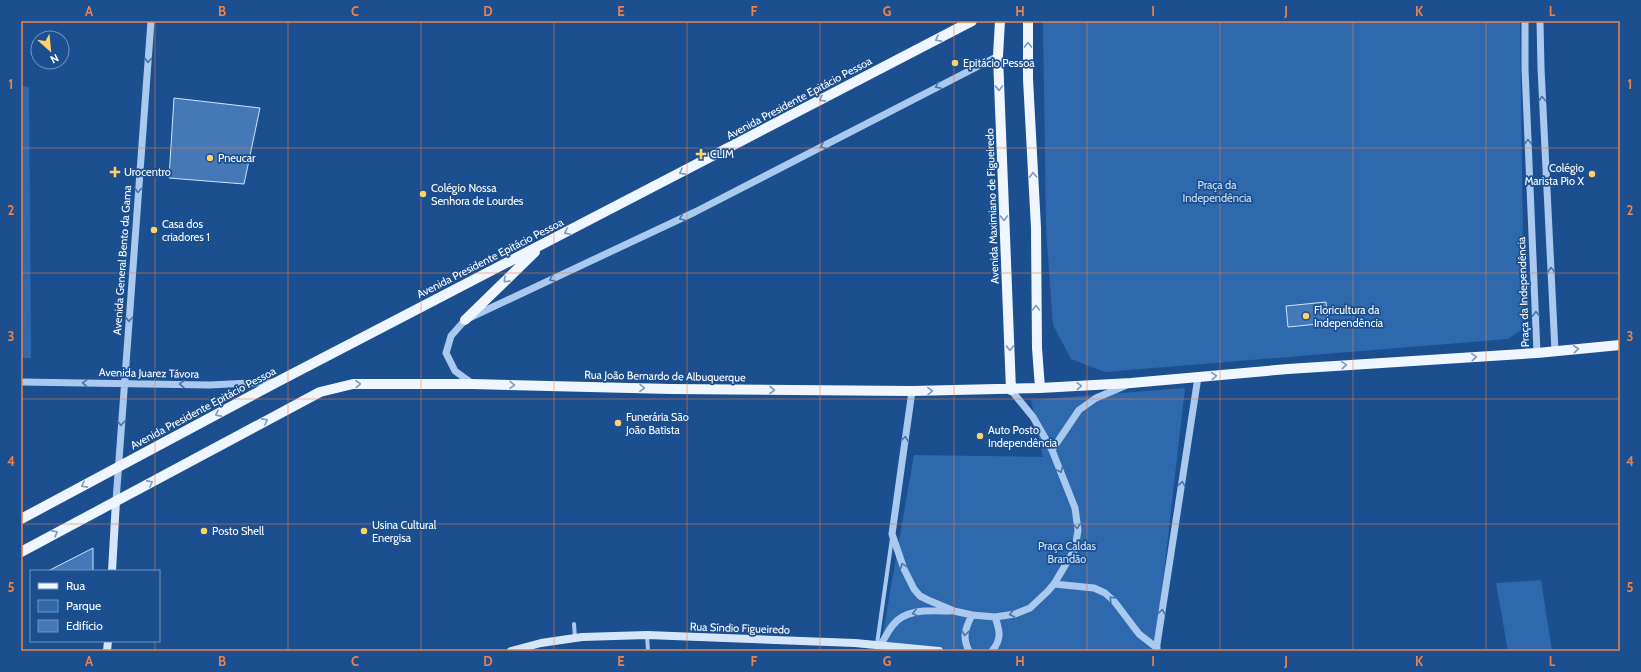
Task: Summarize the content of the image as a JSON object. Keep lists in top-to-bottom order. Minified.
{"streets":{"main road":["Avenida Presidente Epitácio Pessoa","Avenida Maximiano de Figueiredo","Praça da Independência","Rua João Bernardo de Albuquerque","Rua Síndio Figueiredo"],"street":["Avenida General Bento da Gama","Avenida Juarez Távora"]},"crossings":[["Avenida Presidente Epitácio Pessoa","Avenida General Bento da Gama"],["Avenida Presidente Epitácio Pessoa","Avenida Juarez Távora"],["Avenida Maximiano de Figueiredo","Praça da Independência"],["Avenida Maximiano de Figueiredo","Rua João Bernardo de Albuquerque"],["Avenida General Bento da Gama","Avenida Juarez Távora"],["Avenida General Bento da Gama","Rua João Bernardo de Albuquerque"],["Praça da Independência","Rua João Bernardo de Albuquerque"]],"one_way":["Avenida Presidente Epitácio Pessoa","Avenida General Bento da Gama","Avenida Juarez Távora","Rua João Bernardo de Albuquerque"],"parks":["Praça da Independência","Praça Caldas Brandão"],"places":{"other":["Epitácio Pessoa","Pneucar","Colégio Marista Pio X","Colégio Nossa Senhora de Lourdes","Casa dos criadores 1","Floricultura da Independência","Funerária São João Batista","Auto Posto Independência","Posto Shell","Usina Cultural Energisa"],"health":["CLIM","Urocentro"]},"legend":["Rua","Parque","Edifício"],"north":"bottom right","grid":{"columns":["A","B","C","D","E","F","G","H","I","J","K","L"],"rows":["1","2","3","4","5"]}}
